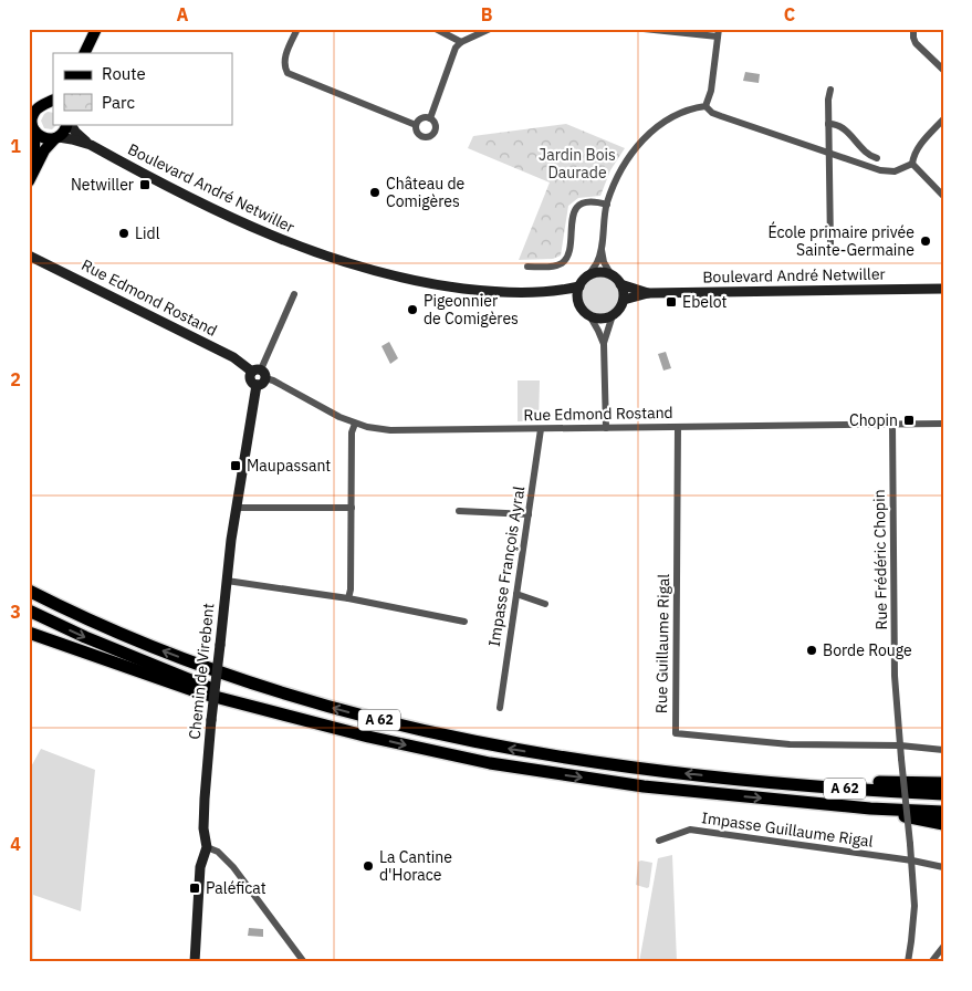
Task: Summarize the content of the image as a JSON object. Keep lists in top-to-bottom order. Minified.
{"streets":{"highway":["A 62"],"main road":["Boulevard André Netwiller","Rue Edmond Rostand","Chemin de Virebent"],"street":["Rue Frédéric Chopin","Impasse François Ayral","Rue Guillaume Rigal","Impasse Guillaume Rigal"]},"crossings":[["Rue Edmond Rostand","Rue Frédéric Chopin"],["Rue Edmond Rostand","Impasse François Ayral"],["Rue Edmond Rostand","Rue Guillaume Rigal"],["Rue Edmond Rostand","Chemin de Virebent"],["Rue Frédéric Chopin","Rue Guillaume Rigal"],["Rue Frédéric Chopin","Impasse Guillaume Rigal"]],"parks":["Jardin Bois Daurade"],"places":{"transit":["Netwiller","Ebelot","Chopin","Maupassant","Paléficat"],"other":["Château de Comigères","Lidl","École primaire privée Sainte-Germaine","Pigeonnier de Comigères","Borde Rouge","La Cantine d'Horace"]},"legend":["Route","Parc"],"grid":{"columns":["A","B","C"],"rows":["1","2","3","4"]}}
